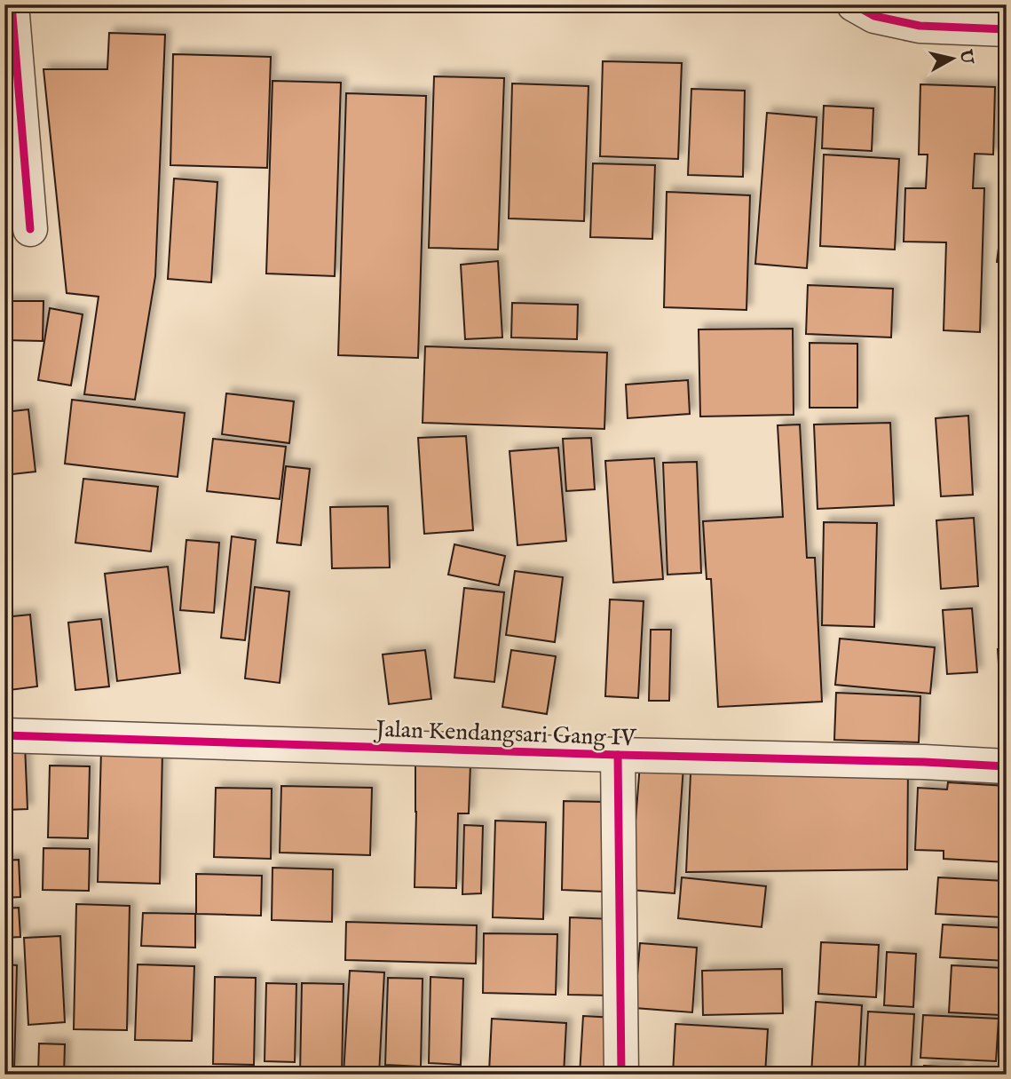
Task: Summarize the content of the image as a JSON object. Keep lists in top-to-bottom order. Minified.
{"streets":{"street":["Jalan Kendangsari Gang IV"]},"north":"right"}
